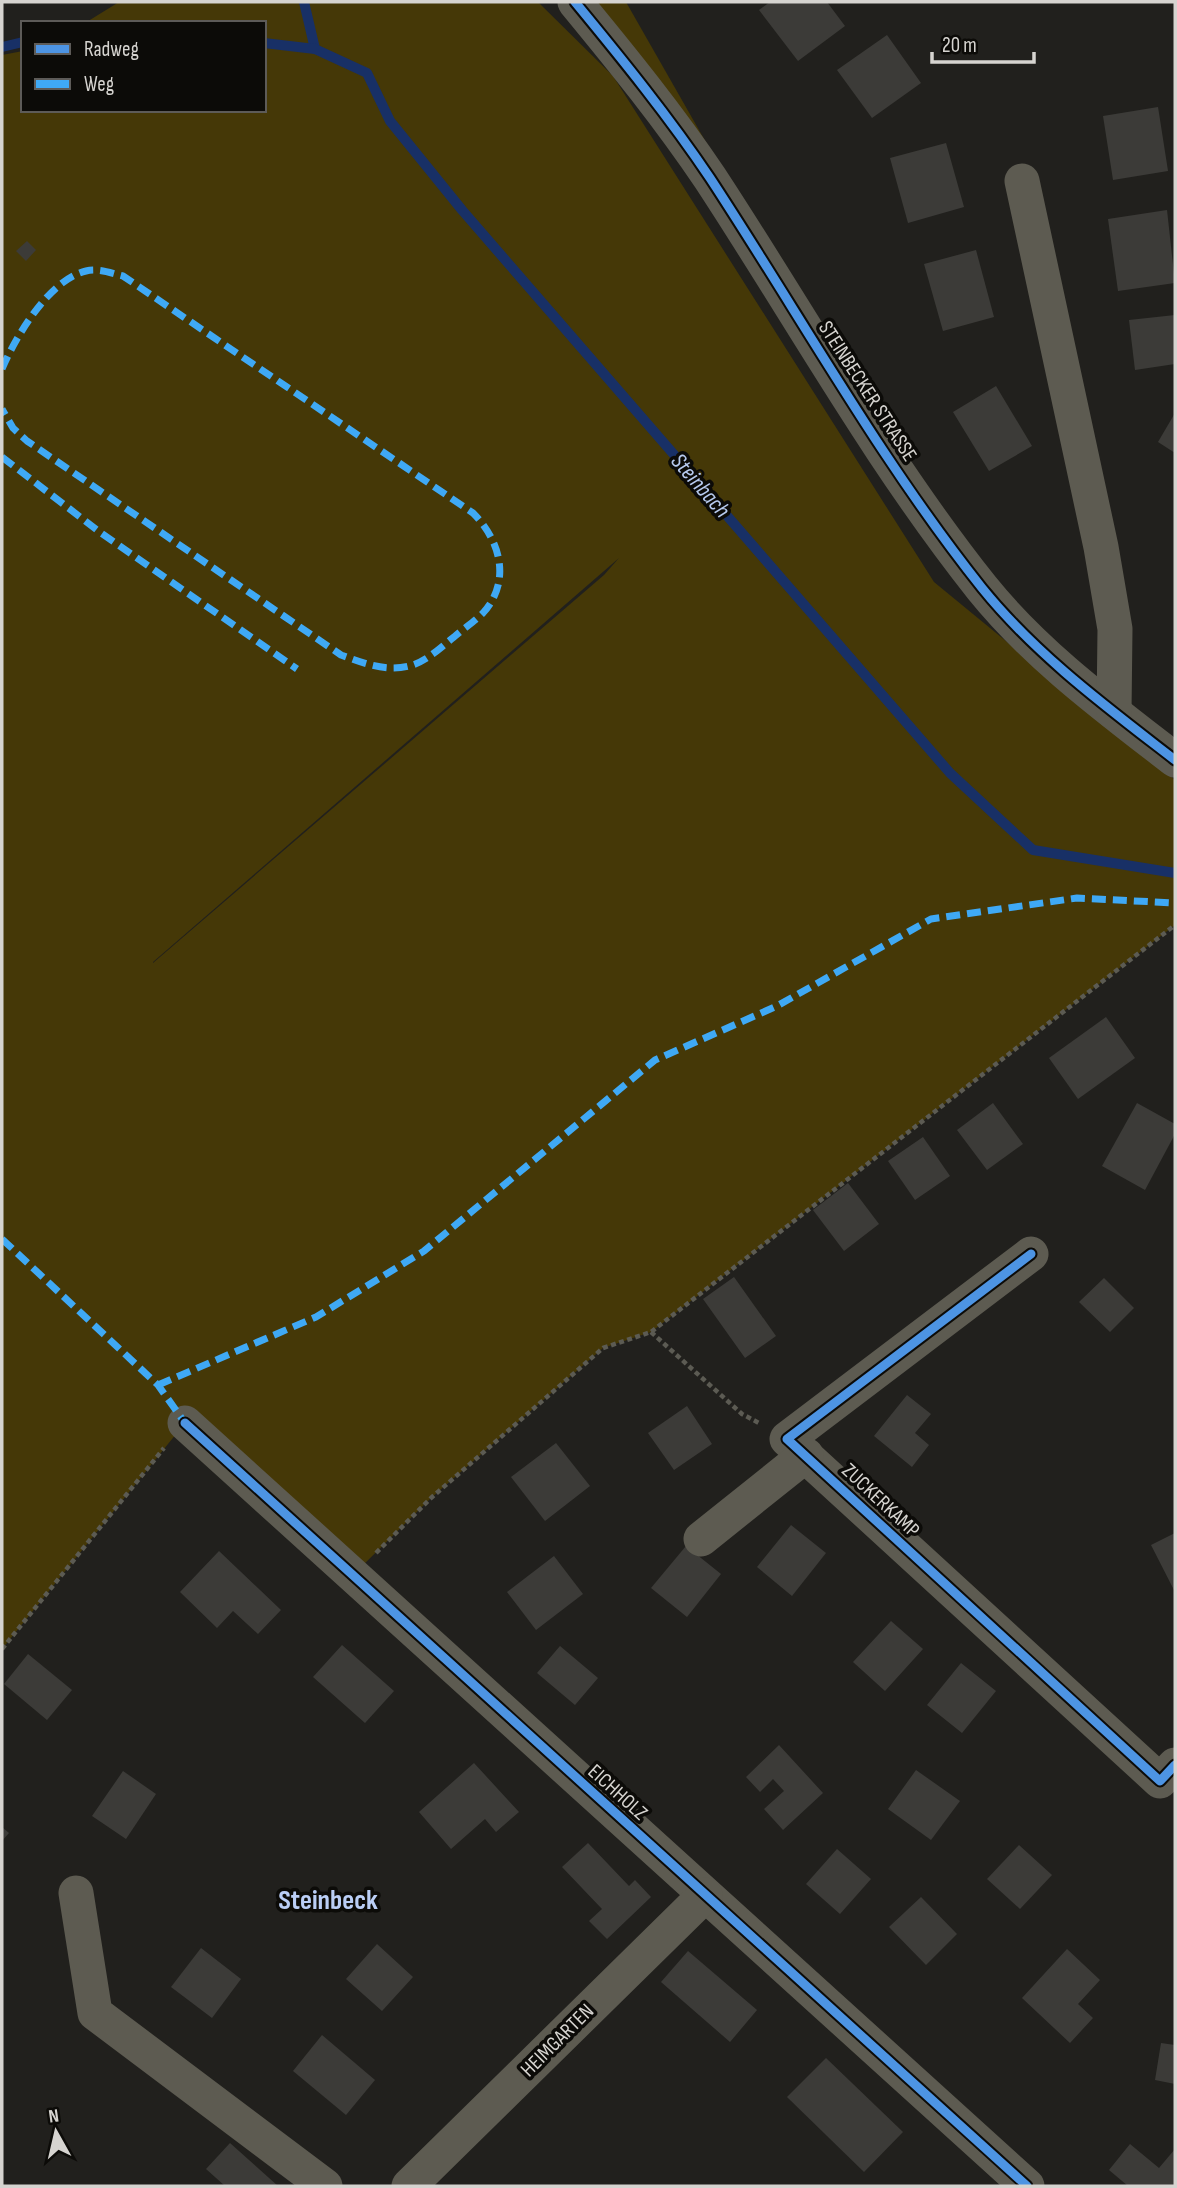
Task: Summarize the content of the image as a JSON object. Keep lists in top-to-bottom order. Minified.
{"streets":{"street":["STEINBECKER STRASSE","ZUCKERKAMP","EICHHOLZ","HEIMGARTEN"]},"crossings":[["EICHHOLZ","HEIMGARTEN"]],"districts":["Steinbeck"],"water":["Steinbach"],"legend":["Radweg","Weg"],"scale_bar":"20 m","north":"top"}
